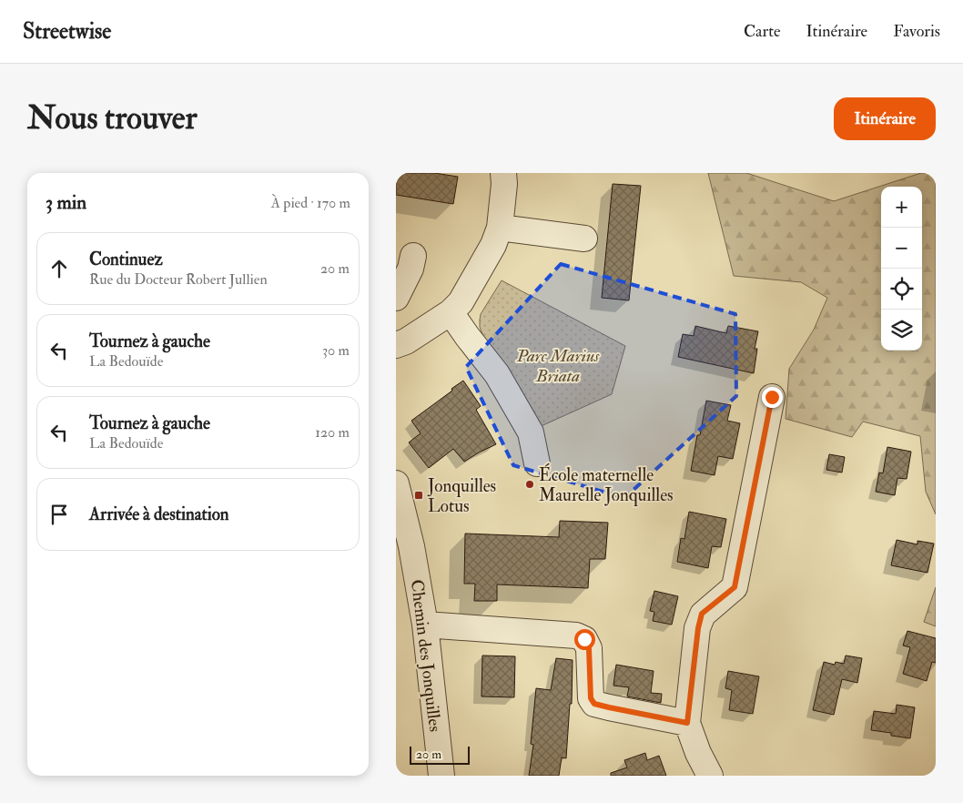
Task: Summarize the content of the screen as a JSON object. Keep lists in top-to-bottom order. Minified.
{"streets":{"street":["Chemin des Jonquilles"]},"parks":["Parc Marius Briata"],"places":{"other":["École maternelle Maurelle Jonquilles"],"transit":["Jonquilles Lotus"]},"scale_bar":"20 m","page":{"header":"Streetwise","nav":["Carte","Itinéraire","Favoris"],"buttons":"Itinéraire","title":"Nous trouver","heading":["3 min","À pied · 170 m"],"map_buttons":["+","−"],"list":[["Continuez","Rue du Docteur Robert Jullien","20 m"],["Tournez à gauche","La Bedouïde","30 m"],["Tournez à gauche","La Bedouïde","120 m"],"Arrivée à destination"],"scale":"20 m"}}
